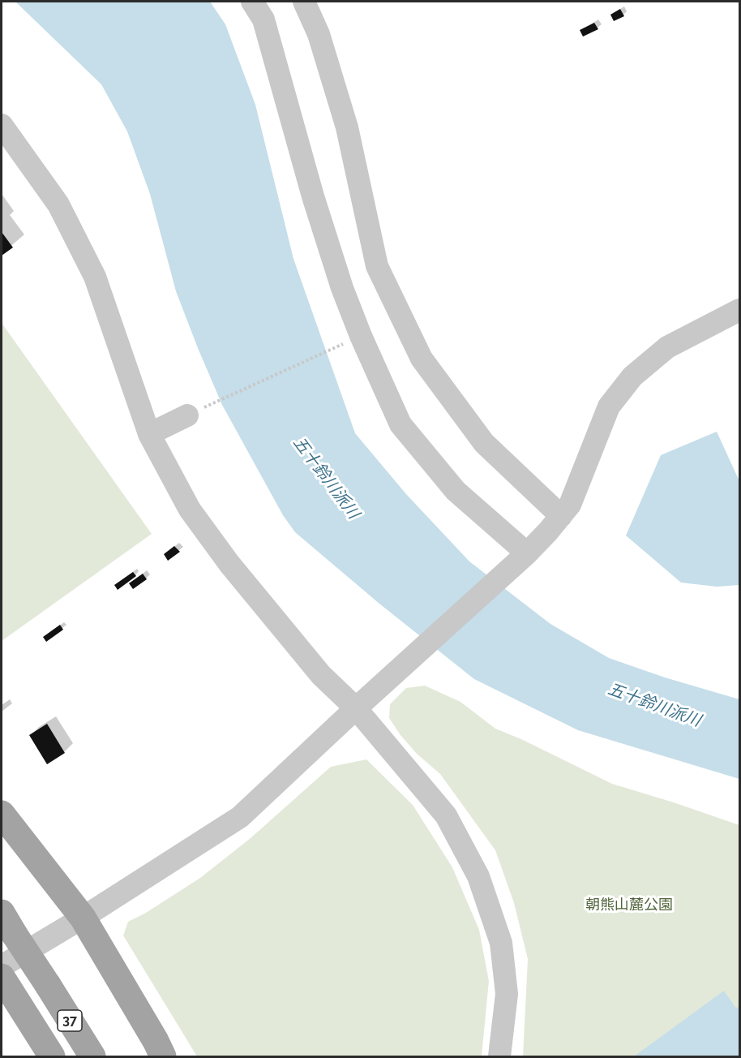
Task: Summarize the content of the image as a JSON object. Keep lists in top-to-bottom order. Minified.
{"streets":{"main road":["37"]},"water":["五十鈴川派川"],"parks":["朝熊山麓公園"]}
